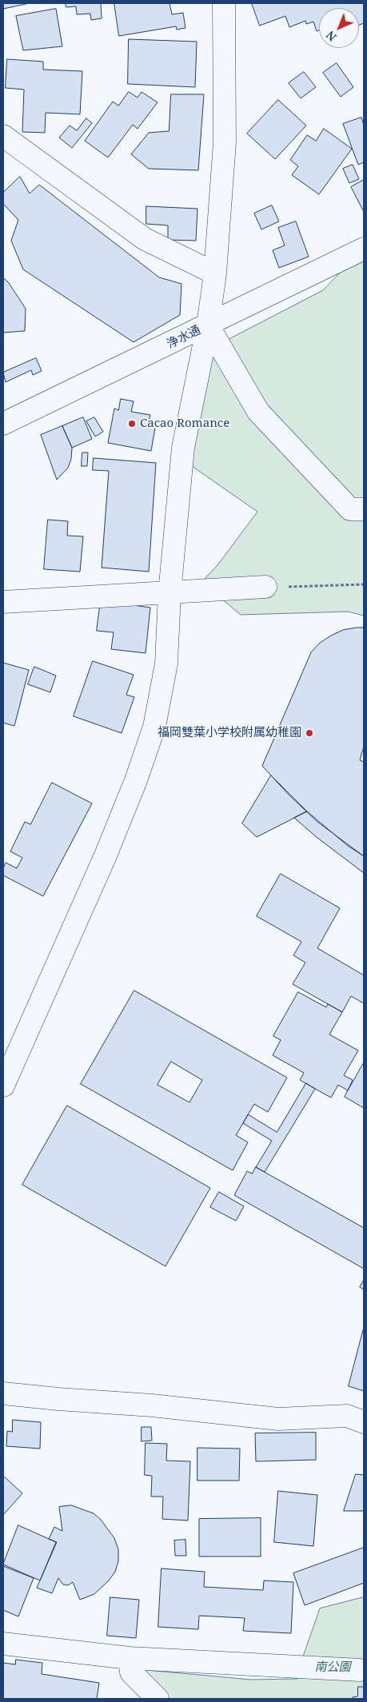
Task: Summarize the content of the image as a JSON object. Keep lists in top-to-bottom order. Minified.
{"streets":{"street":["浄水通"]},"parks":["南公園"],"places":["Cacao Romance","福岡雙葉小学校附属幼稚園"],"north":"bottom left"}
